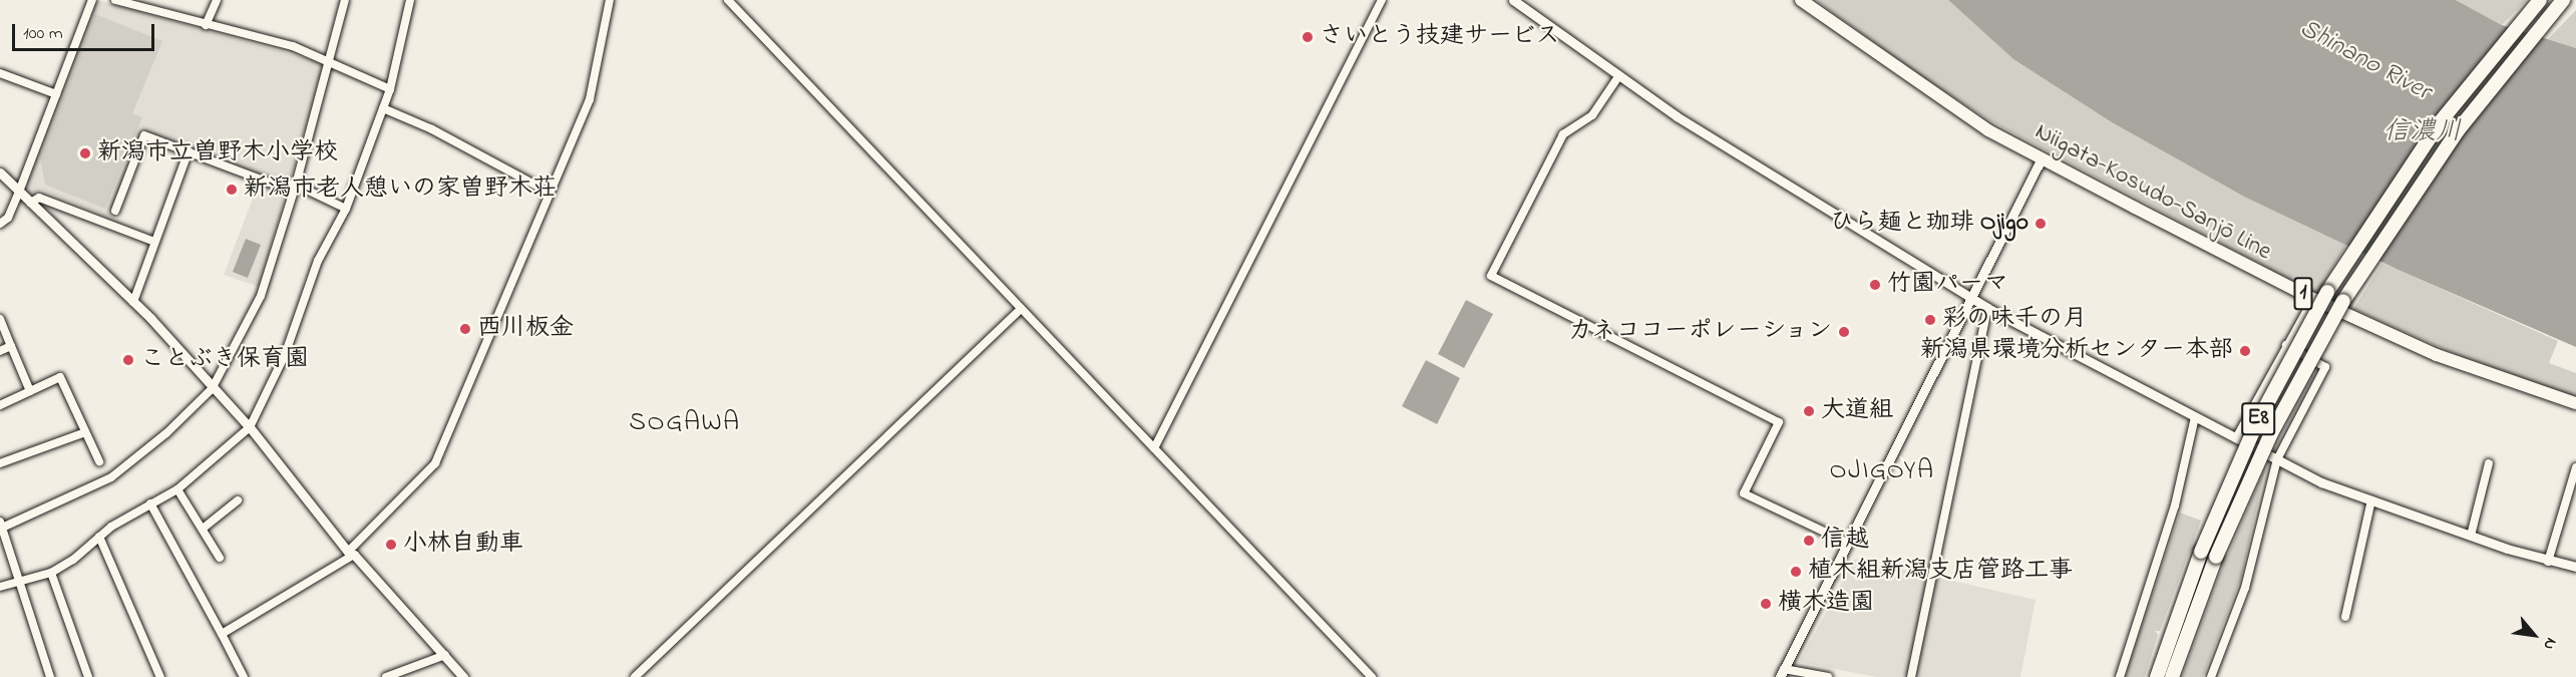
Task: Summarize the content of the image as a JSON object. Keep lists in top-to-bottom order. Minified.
{"streets":{"highway":["E8"],"main road":["Niigata-Kosudo-Sanjō Line","1"]},"districts":["SOGAWA","OJIGOYA"],"water":["Shinano River","信濃川"],"places":["さいとう技建サービス","新潟市立曽野木小学校","新潟市老人憩いの家曽野木荘","ひら麺と珈琲 Ojigo","竹園パーマ","彩の味千の月","西川板金","カネココーポレーション","新潟県環境分析センター本部","ことぶき保育園","大道組","信越","小林自動車","植木組新潟支店管路工事","横木造園"],"scale_bar":"100 m","north":"bottom right"}
